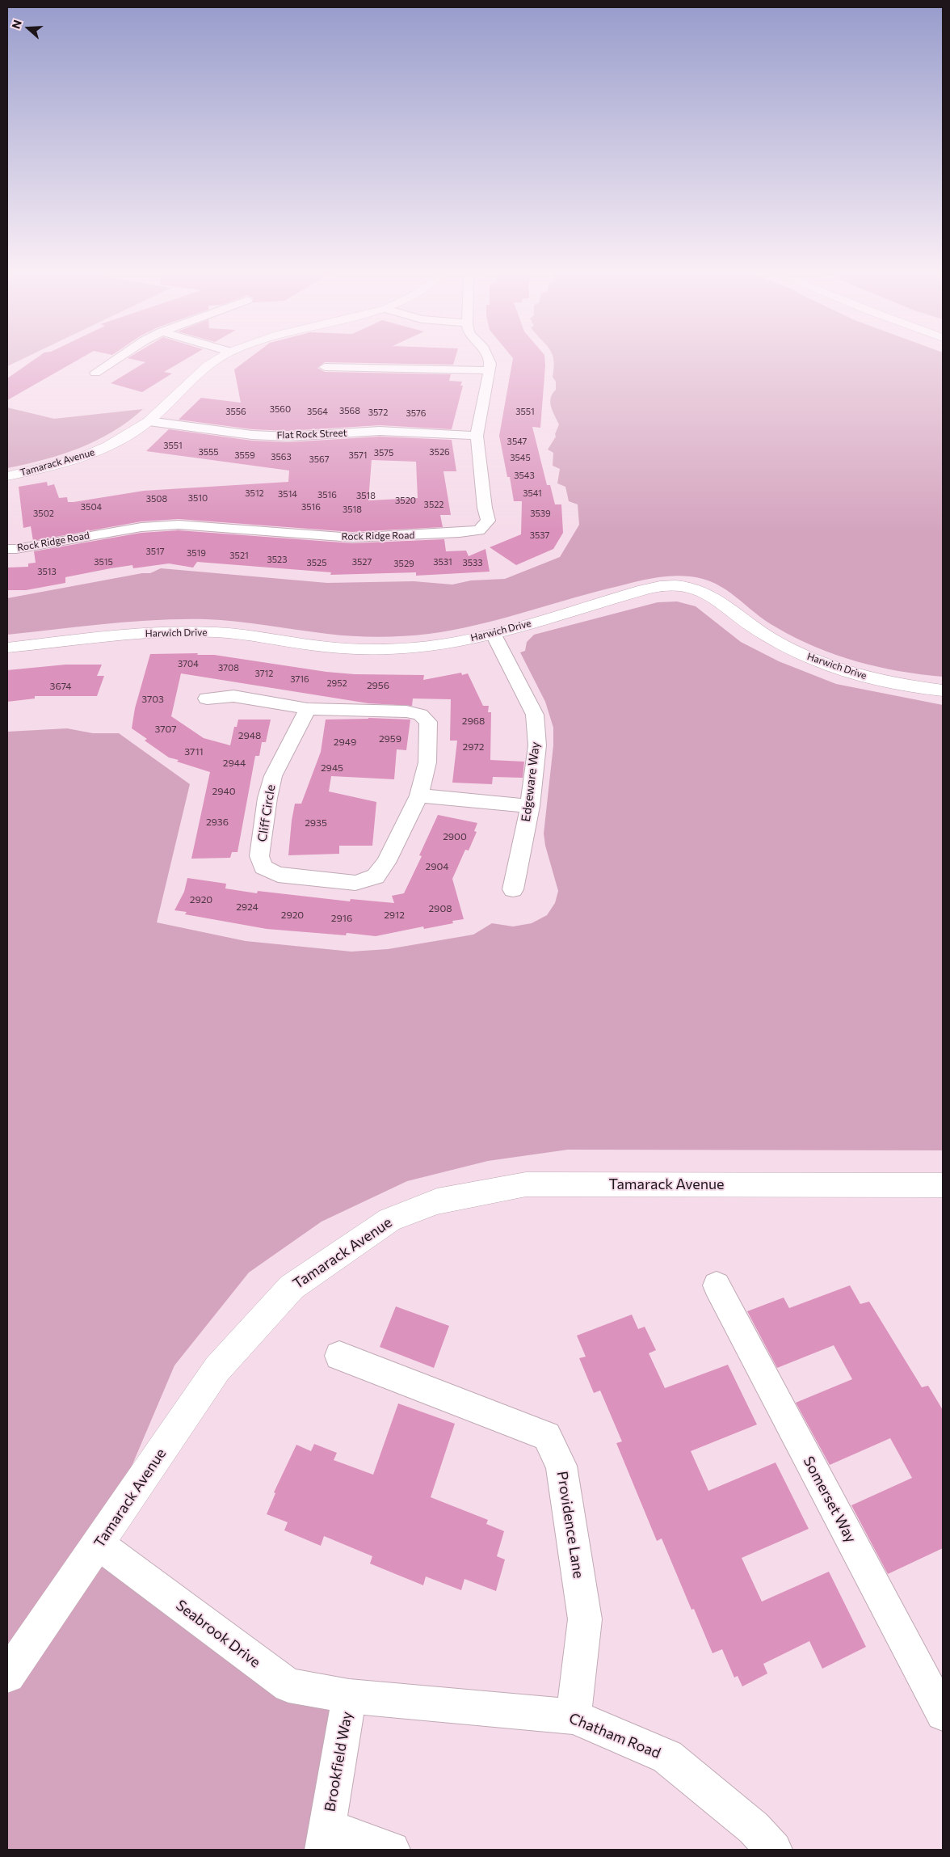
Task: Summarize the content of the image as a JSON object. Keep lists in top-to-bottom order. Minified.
{"streets":{"main road":["Tamarack Avenue","Harwich Drive"],"street":["Flat Rock Street","Rock Ridge Road","Edgeware Way","Cliff Circle","Somerset Way","Providence Lane","Seabrook Drive","Chatham Road","Brookfield Way"]},"crossings":[["Flat Rock Street","Tamarack Avenue"],["Flat Rock Street","Rock Ridge Road"],["Tamarack Avenue","Seabrook Drive"],["Harwich Drive","Edgeware Way"],["Providence Lane","Chatham Road"],["Seabrook Drive","Chatham Road"],["Seabrook Drive","Brookfield Way"],["Chatham Road","Brookfield Way"]],"house_numbers":["3560","3568","3556","3564","3551","3572","3576","3547","3551","3555","3526","3575","3559","3571","3563","3545","3567","3543","3512","3541","3514","3516","3518","3510","3508","3520","3522","3504","3516","3518","3502","3539","3537","3517","3519","3521","3523","3515","3527","3531","3525","3533","3529","3513","3704","3708","3712","3716","2952","2956","3674","3703","2968","3707","2948","2959","2949","2972","3711","2944","2945","2940","2936","2935","2900","2904","2920","2924","2908","2920","2912","2916"],"north":"left"}
